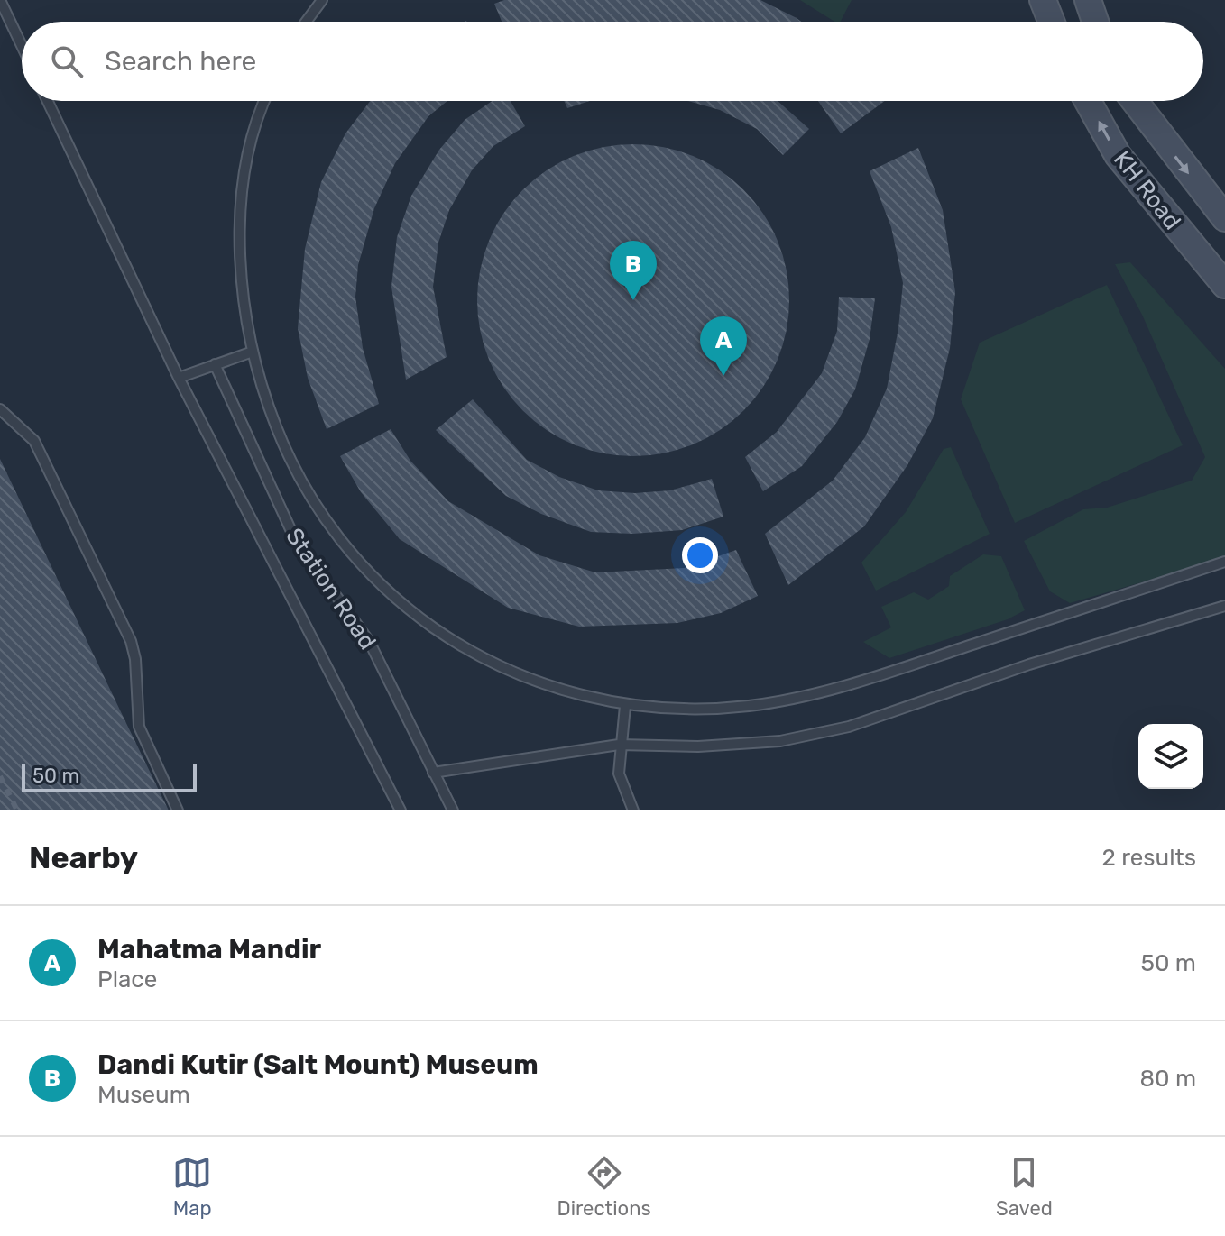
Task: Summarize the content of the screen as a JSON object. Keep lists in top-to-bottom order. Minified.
{"streets":{"main road":["KH Road"],"lane":["Station Road"]},"scale_bar":"50 m","page":{"search":"Search here","pins":["B","A"],"scale":"50 m","heading":["Nearby","2 results"],"list":[{"mark":"A","name":"Mahatma Mandir","note":"Place","value":"50 m"},{"mark":"B","name":"Dandi Kutir (Salt Mount) Museum","note":"Museum","value":"80 m"}],"nav":["Map","Directions","Saved"]}}
